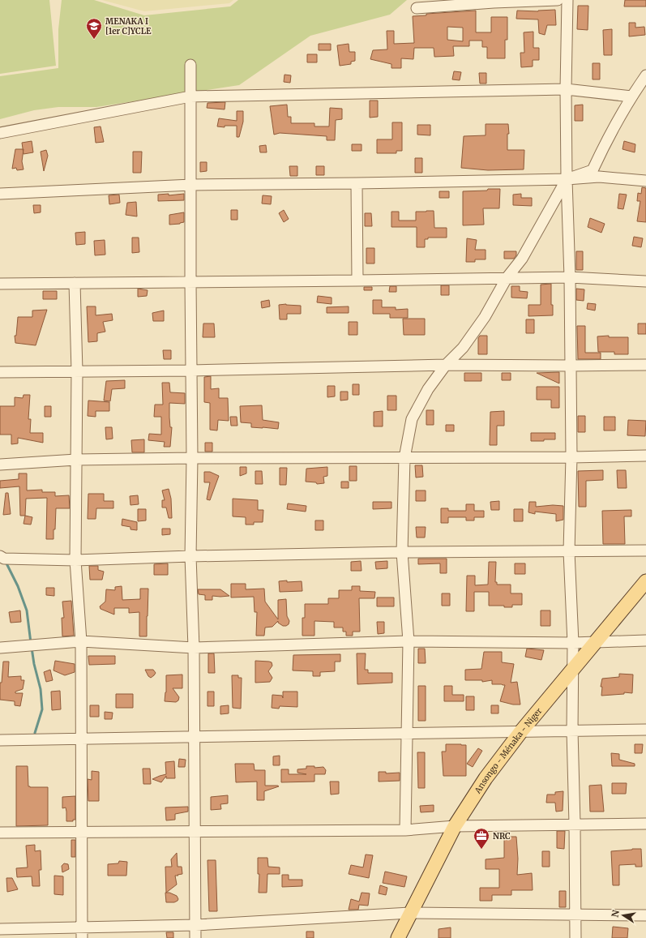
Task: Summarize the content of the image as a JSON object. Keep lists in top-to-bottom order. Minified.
{"streets":{"main road":["Ansongo - Ménaka - Niger"]},"places":{"school or university":["MENAKA I [1er C]YCLE"],"office":["NRC"]},"north":"left"}
